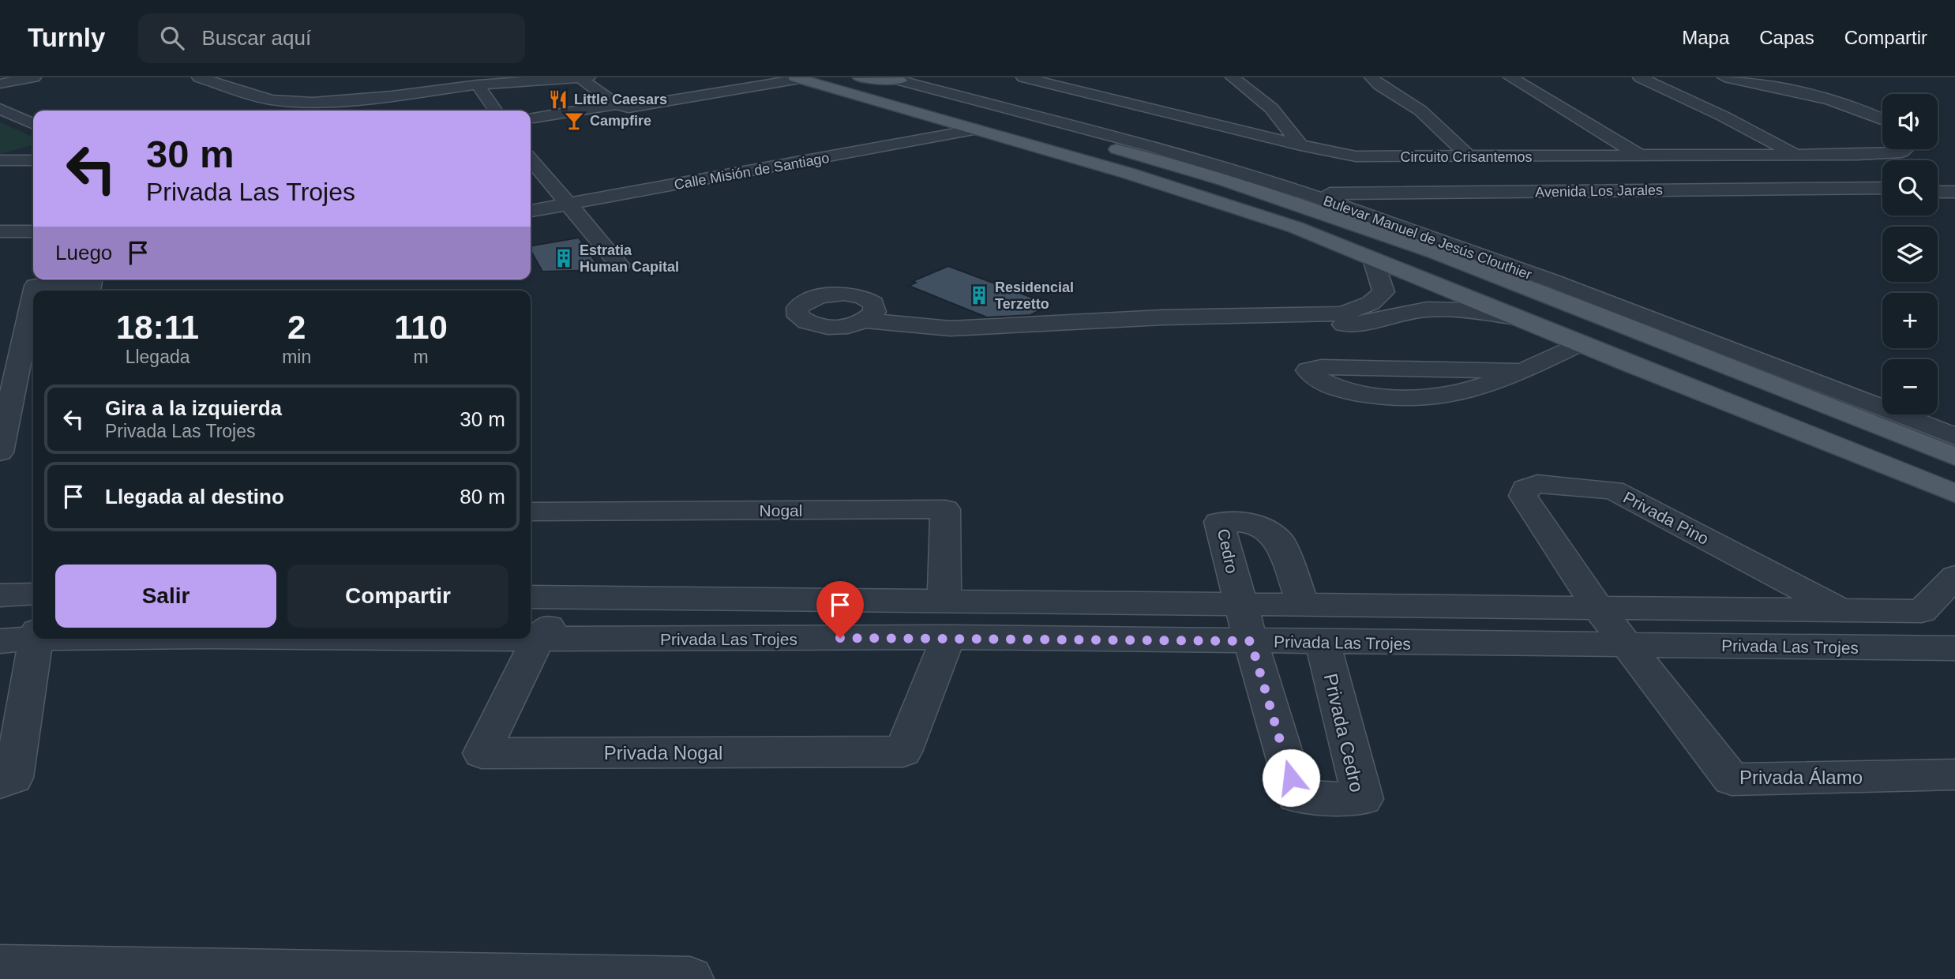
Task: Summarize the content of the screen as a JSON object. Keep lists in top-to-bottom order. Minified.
{"streets":{"street":["Circuito Crisantemos","Calle Misión de Santiago","Avenida Los Jarales","Bulevar Manuel de Jesús Clouthier","Nogal","Privada Pino","Cedro","Privada Las Trojes","Privada Cedro","Privada Nogal","Privada Álamo"]},"crossings":[["Avenida Los Jarales","Bulevar Manuel de Jesús Clouthier"],["Privada Pino","Privada Las Trojes"],["Privada Pino","Privada Álamo"],["Cedro","Privada Las Trojes"],["Cedro","Privada Cedro"],["Privada Las Trojes","Privada Cedro"],["Privada Las Trojes","Privada Nogal"],["Privada Las Trojes","Privada Álamo"]],"places":{"restaurant":["Little Caesars"],"bar":["Campfire"],"building":["Estratia Human Capital","Residencial Terzetto"]},"page":{"header":"Turnly","search":"Buscar aquí","nav":["Mapa","Capas","Compartir"],"map_buttons":["+","−"],"turn":["30 m","Privada Las Trojes"],"then":"Luego","eta":["18:11","Llegada","2","min","110","m"],"list":[{"name":"Gira a la izquierda","note":"Privada Las Trojes","value":"30 m"},{"name":"Llegada al destino","value":"80 m"}],"buttons":["Salir","Compartir"]}}
